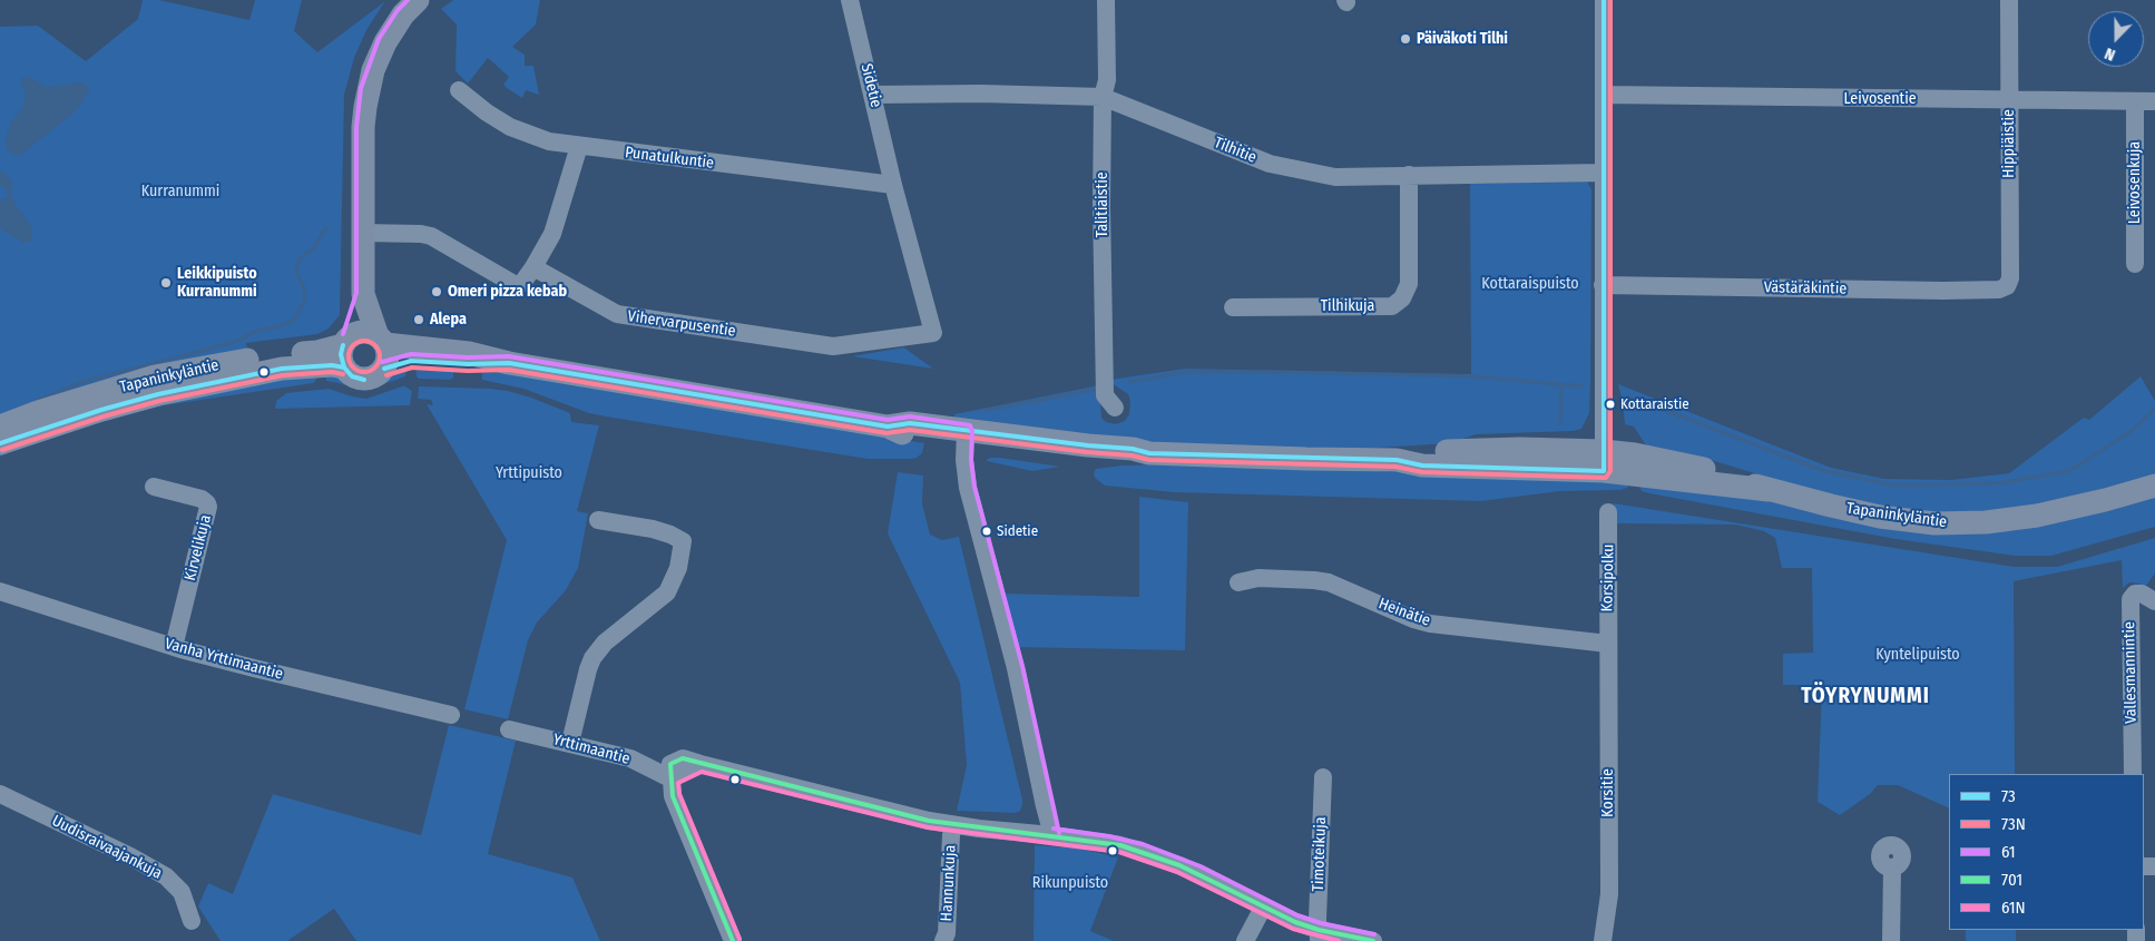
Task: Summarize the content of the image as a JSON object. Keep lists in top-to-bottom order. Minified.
{"streets":{"main road":["Tapaninkyläntie"],"street":["Sidetie","Leivosentie","Hippiäistie","Tilhitie","Punatulkuntie","Leivosenkuja","Talitiaistie","Västäräkintie","Tilhikuja","Vihervarpusentie","Kirvelikuja","Korsipolku","Heinätie","Vanha Yrttimaantie","Vallesmannintie","Yrttimaantie","Korsitie","Uudisraivaajankuja","Timoteikuja","Hannunkuja"]},"crossings":[["Sidetie","Tilhitie"],["Sidetie","Punatulkuntie"],["Sidetie","Vihervarpusentie"],["Leivosentie","Hippiäistie"],["Leivosentie","Leivosenkuja"],["Hippiäistie","Västäräkintie"],["Tilhitie","Talitiaistie"],["Tilhitie","Tilhikuja"],["Kirvelikuja","Vanha Yrttimaantie"],["Korsipolku","Heinätie"],["Korsipolku","Korsitie"],["Heinätie","Korsitie"]],"districts":["TÖYRYNUMMI"],"parks":["Kurranummi","Kottaraispuisto","Yrttipuisto","Kyntelipuisto","Rikunpuisto"],"places":["Päiväkoti Tilhi","Leikkipuisto Kurranummi","Omeri pizza kebab","Alepa","Kottaraistie","Sidetie"],"lines":["transit line 73","transit line 73N","transit line 61","transit line 701","transit line 61N"],"legend":["73","73N","61","701","61N"],"north":"bottom"}
